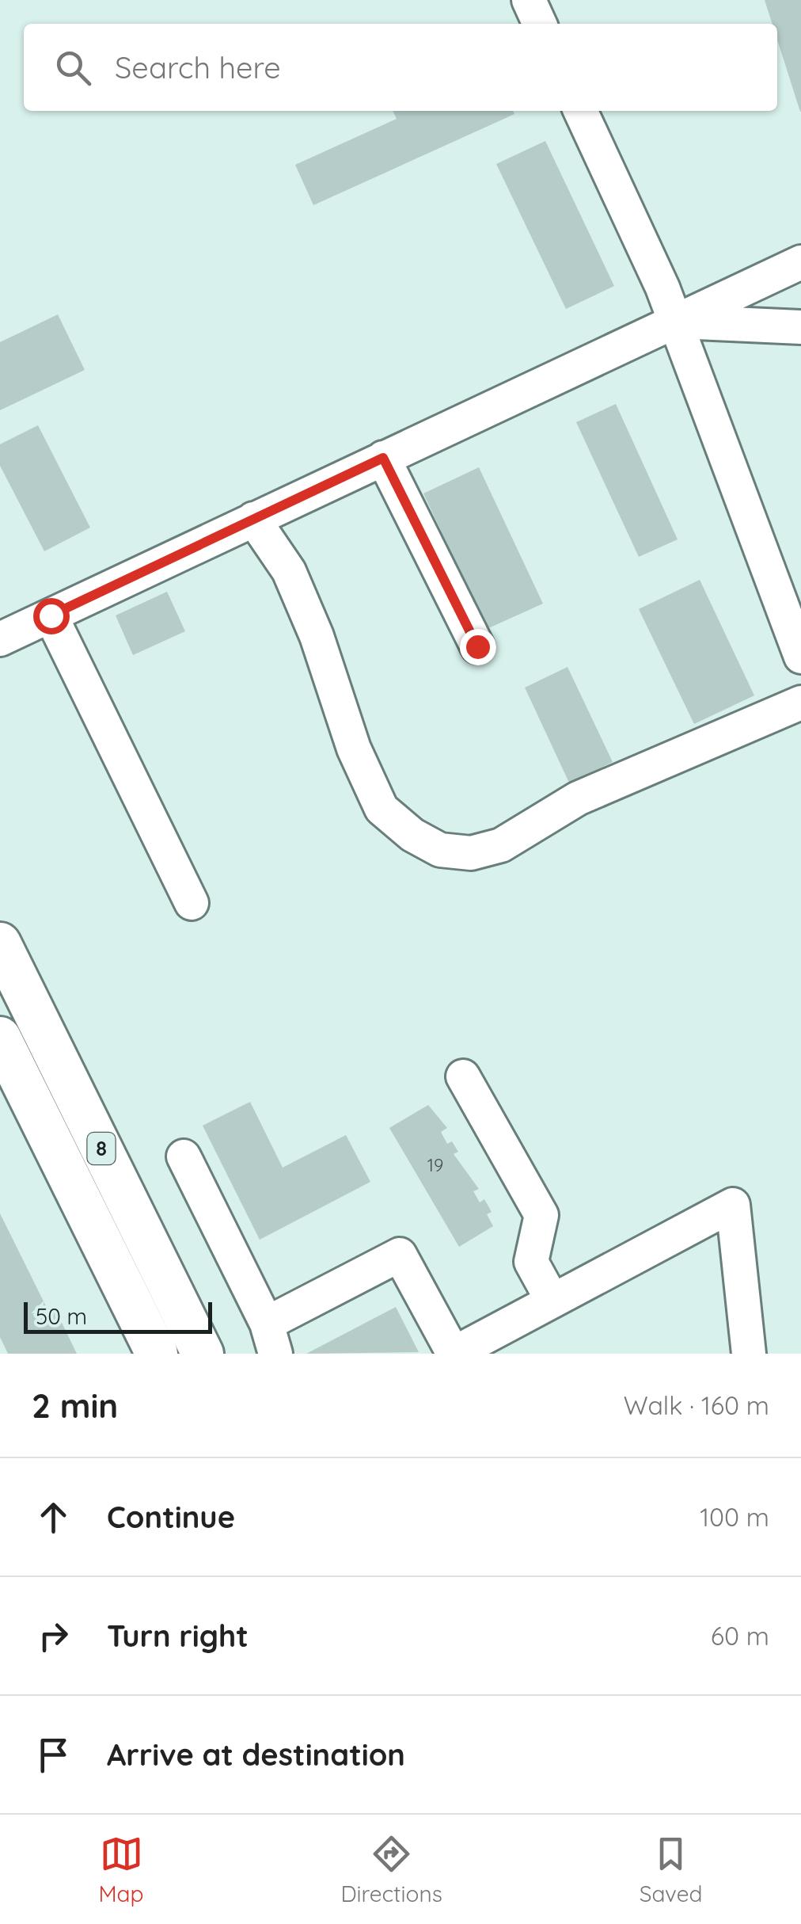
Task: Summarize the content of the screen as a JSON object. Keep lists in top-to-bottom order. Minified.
{"streets":{"main road":["8"]},"house_numbers":["19"],"scale_bar":"50 m","page":{"search":"Search here","scale":"50 m","heading":["2 min","Walk · 160 m"],"list":[["Continue","100 m"],["Turn right","60 m"],"Arrive at destination"],"nav":["Map","Directions","Saved"]}}
